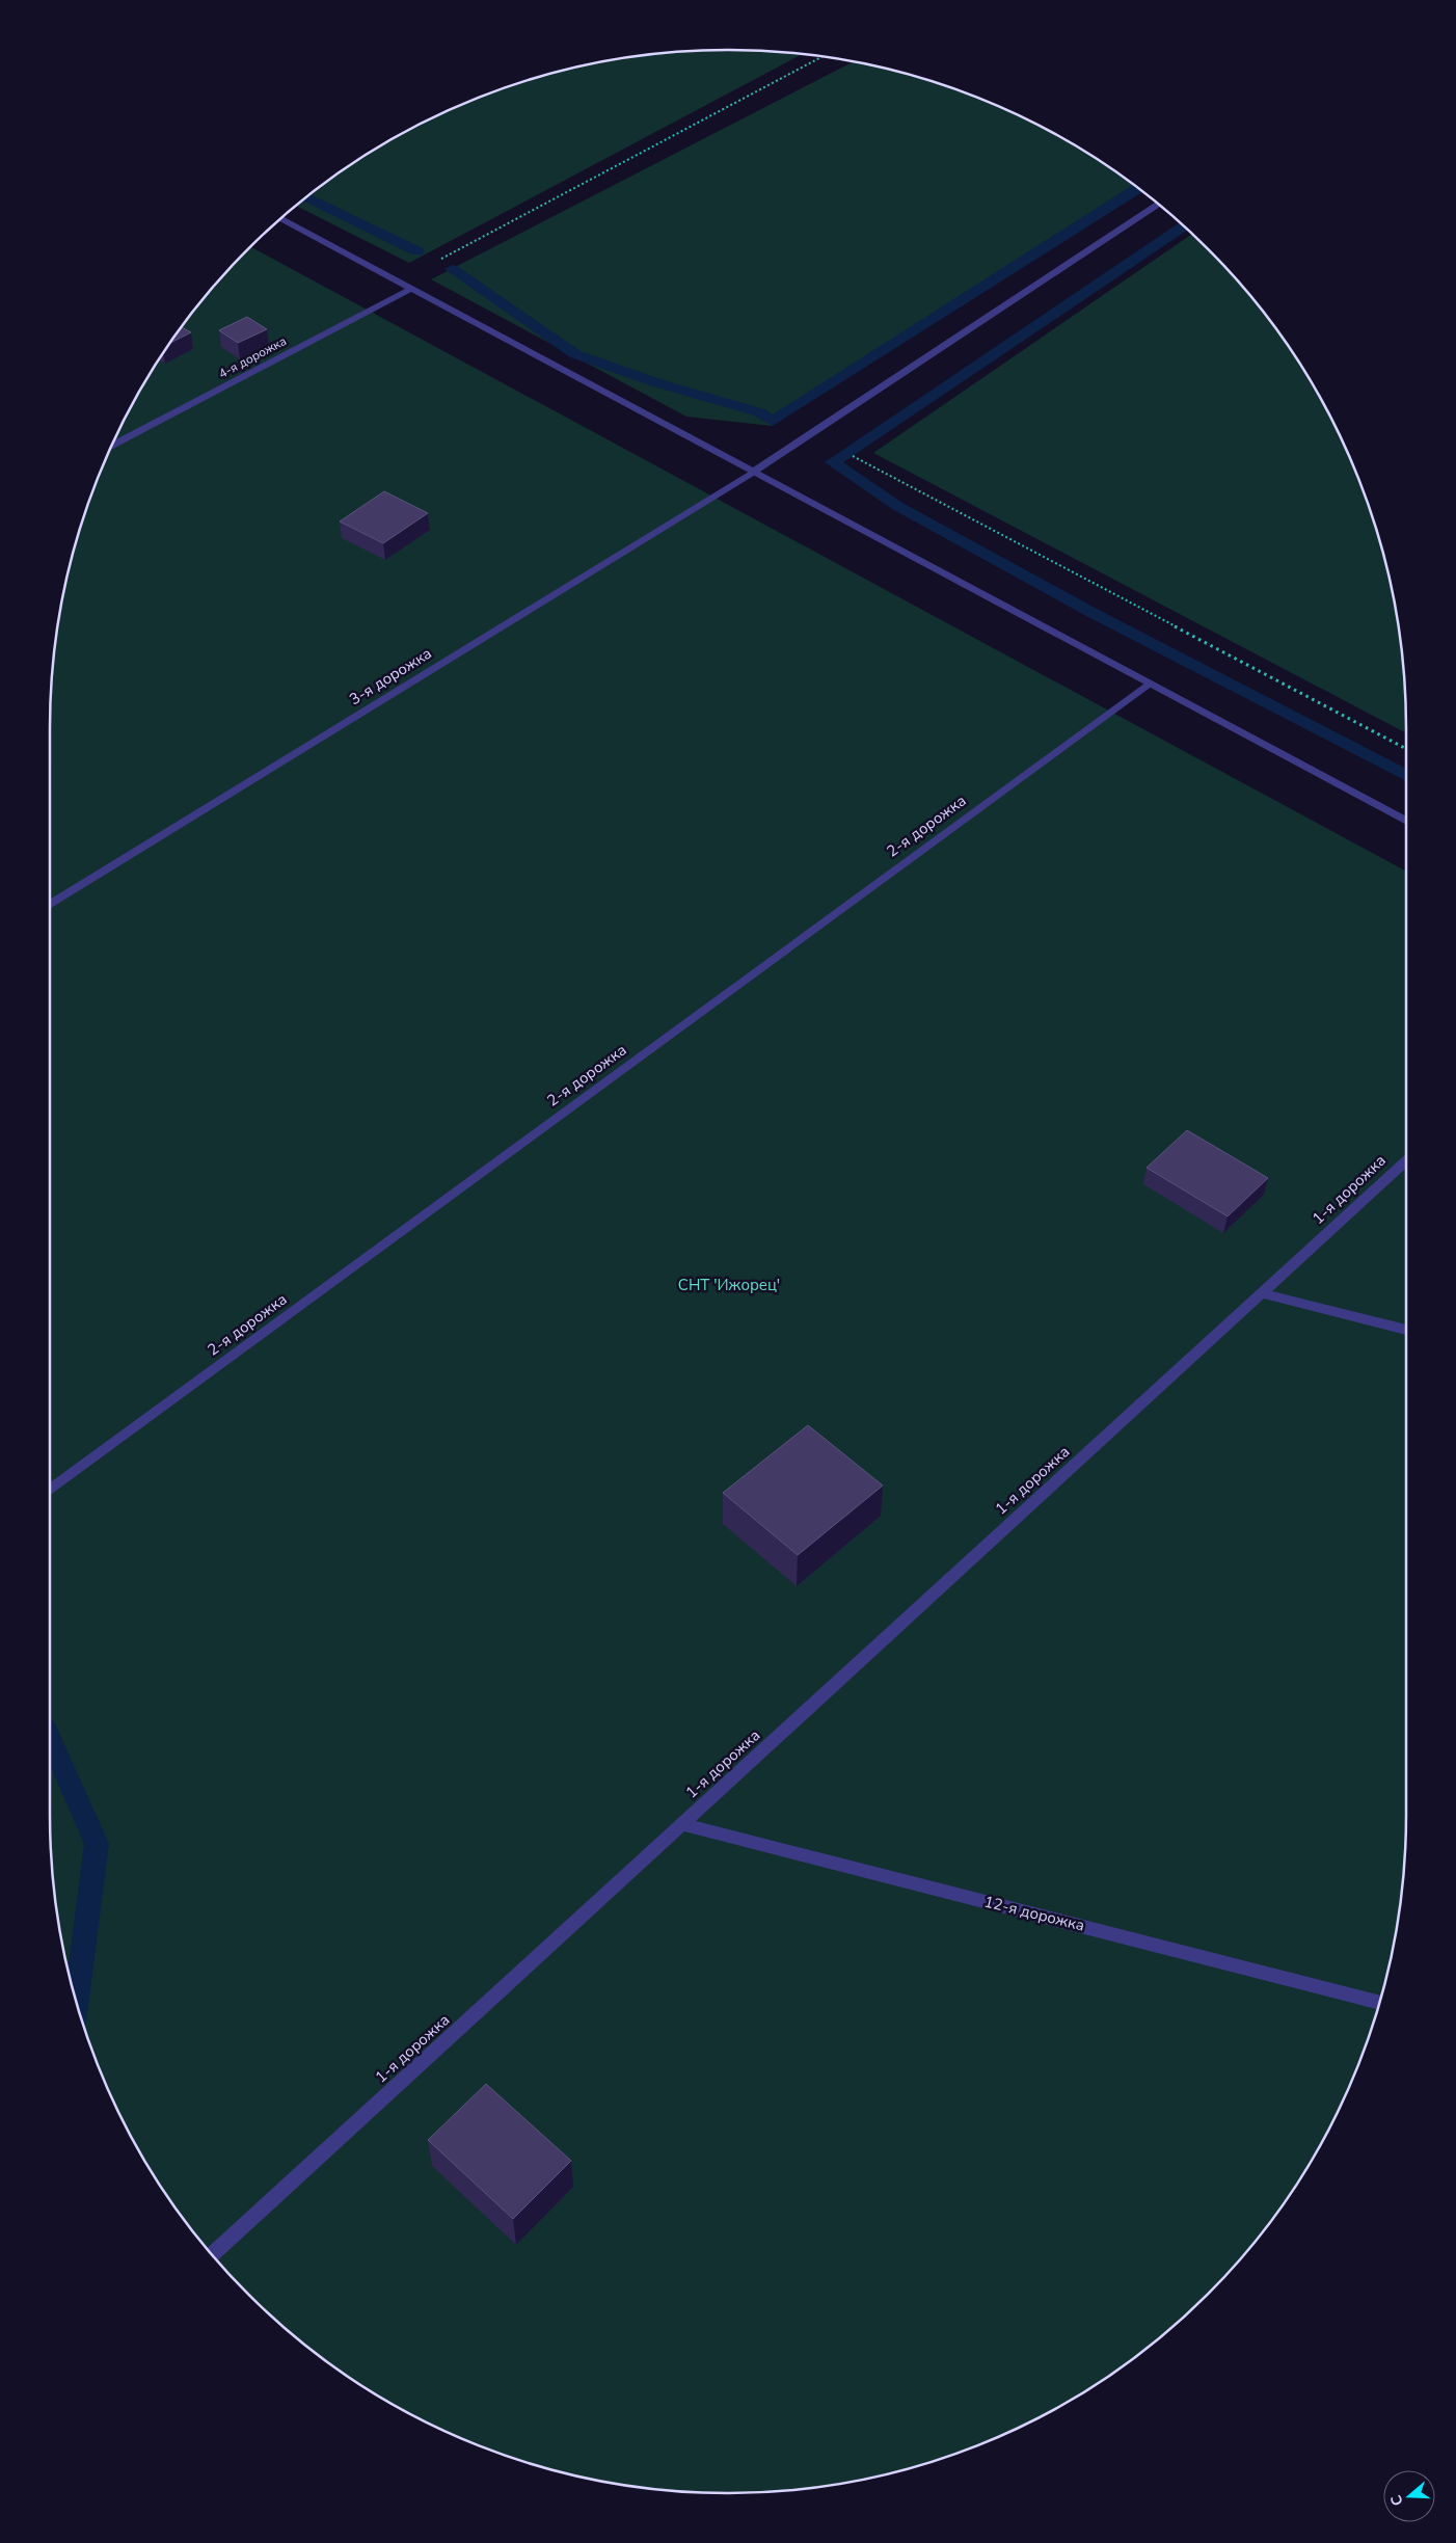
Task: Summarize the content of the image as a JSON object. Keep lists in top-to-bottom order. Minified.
{"streets":{"street":["4-я дорожка","3-я дорожка","2-я дорожка","1-я дорожка","12-я дорожка"]},"crossings":[["1-я дорожка","12-я дорожка"]],"parks":["СНТ 'Ижорец'"],"north":"left"}
